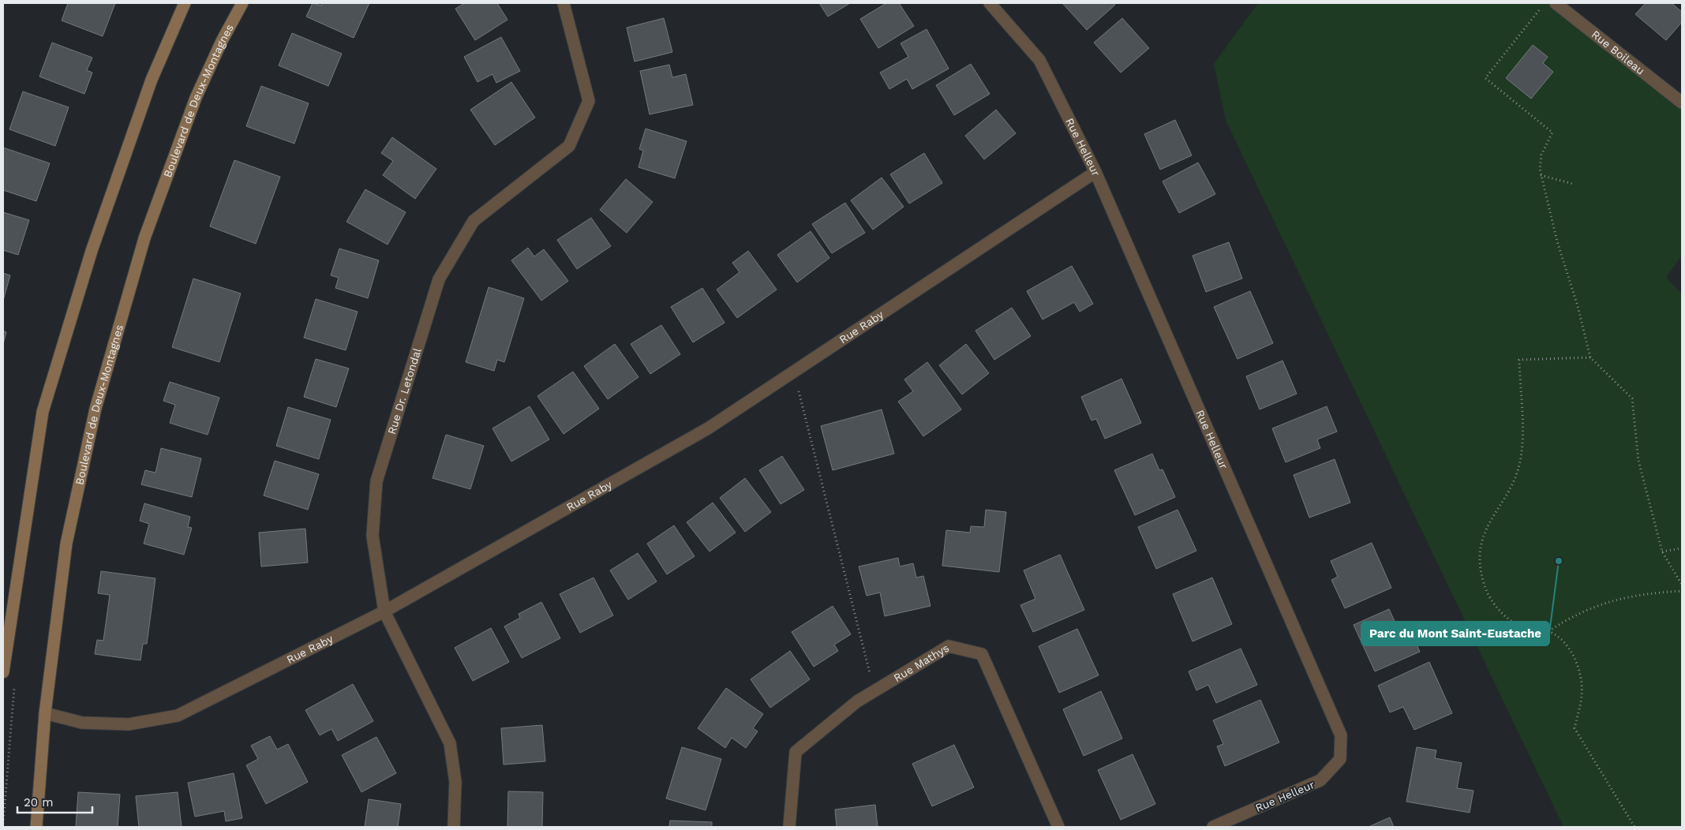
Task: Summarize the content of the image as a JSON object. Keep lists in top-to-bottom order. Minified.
{"streets":{"street":["Rue Boileau","Boulevard de Deux-Montagnes","Rue Helleur","Rue Raby","Rue Dr. Letondal","Rue Mathys"]},"crossings":[["Boulevard de Deux-Montagnes","Rue Raby"],["Rue Helleur","Rue Raby"],["Rue Raby","Rue Dr. Letondal"]],"places":["Parc du Mont Saint-Eustache"],"scale_bar":"20 m"}
